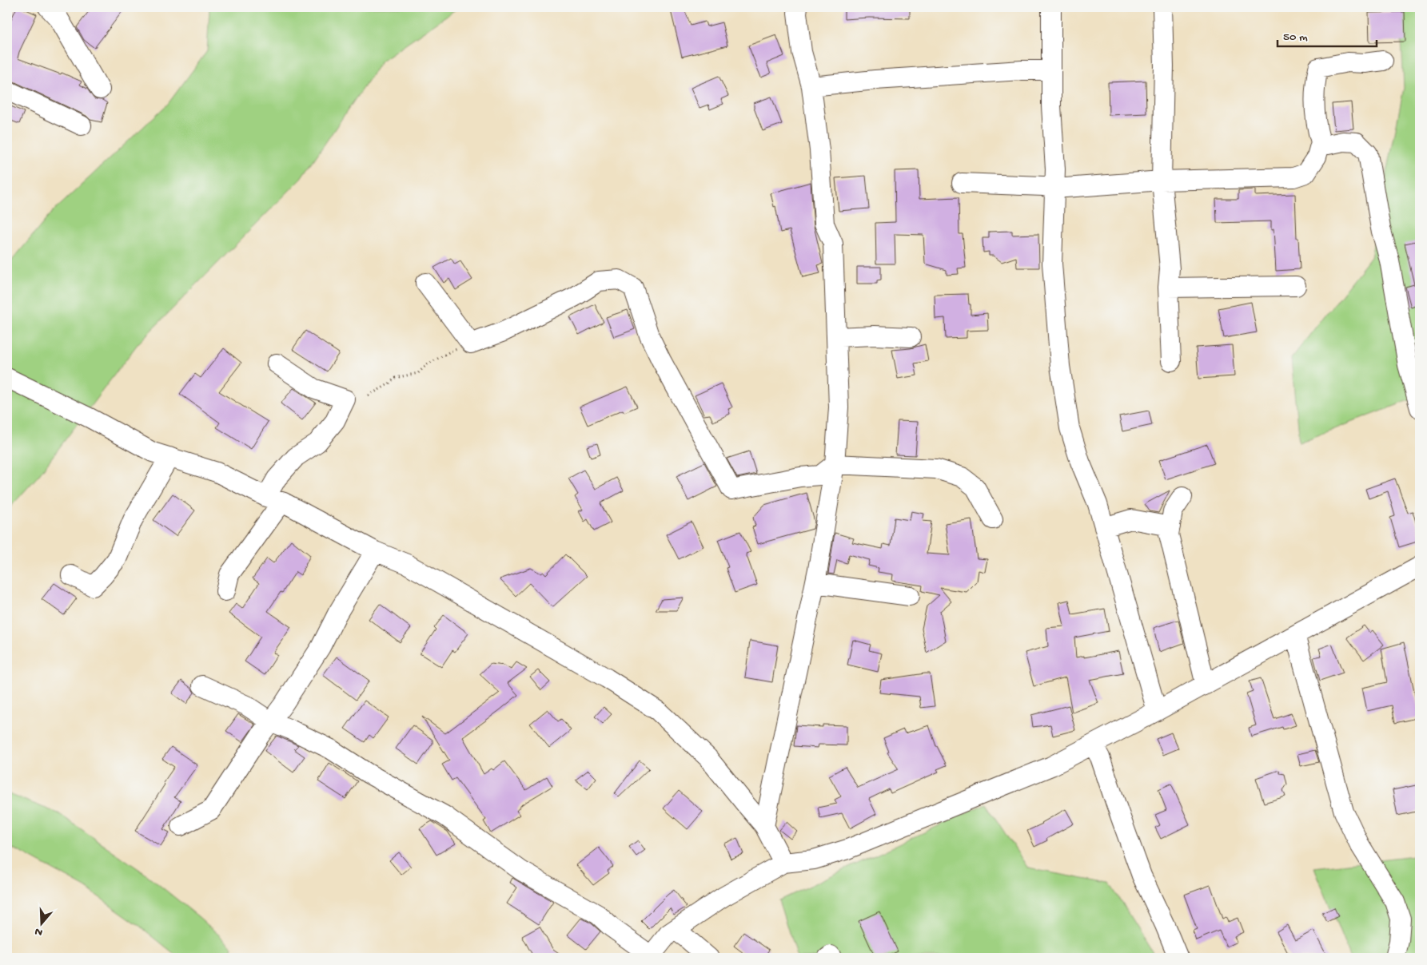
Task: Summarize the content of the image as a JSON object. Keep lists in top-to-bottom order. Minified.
{"scale_bar":"50 m","north":"bottom"}
